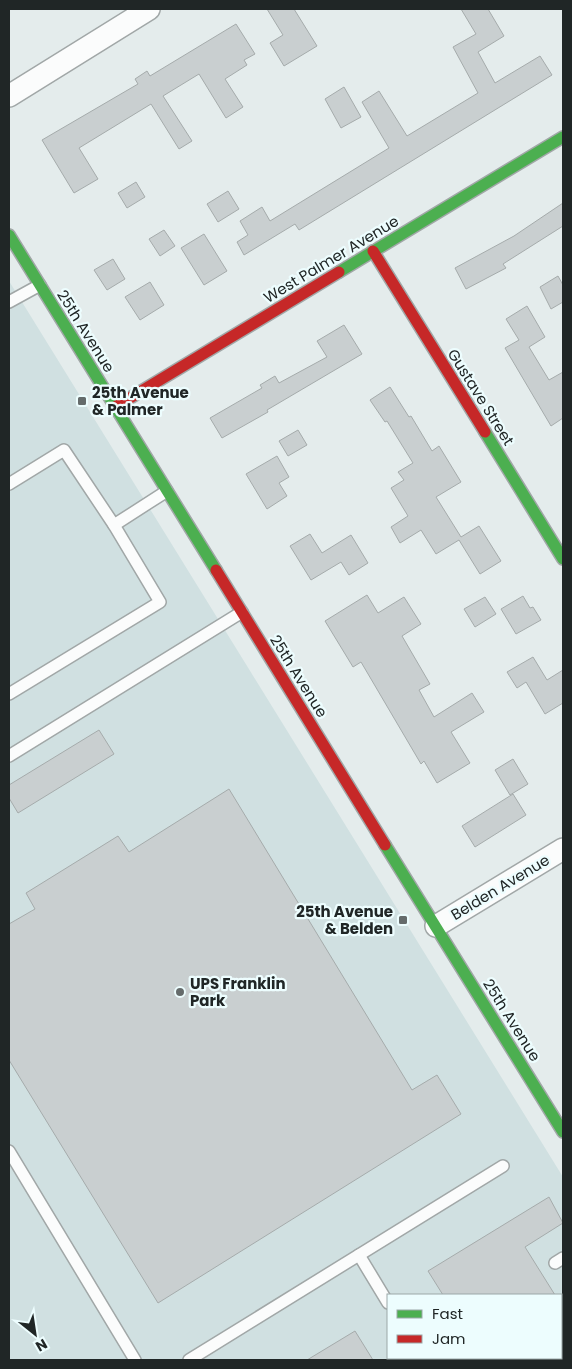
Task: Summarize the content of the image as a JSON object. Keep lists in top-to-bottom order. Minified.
{"streets":{"main road":["West Palmer Avenue","25th Avenue","Gustave Street"],"street":["Belden Avenue"]},"crossings":[["West Palmer Avenue","25th Avenue"],["West Palmer Avenue","Gustave Street"],["25th Avenue","Belden Avenue"]],"places":{"transit":["25th Avenue & Palmer","25th Avenue & Belden"],"other":["UPS Franklin Park"]},"legend":["Fast","Jam"],"north":"bottom right"}
